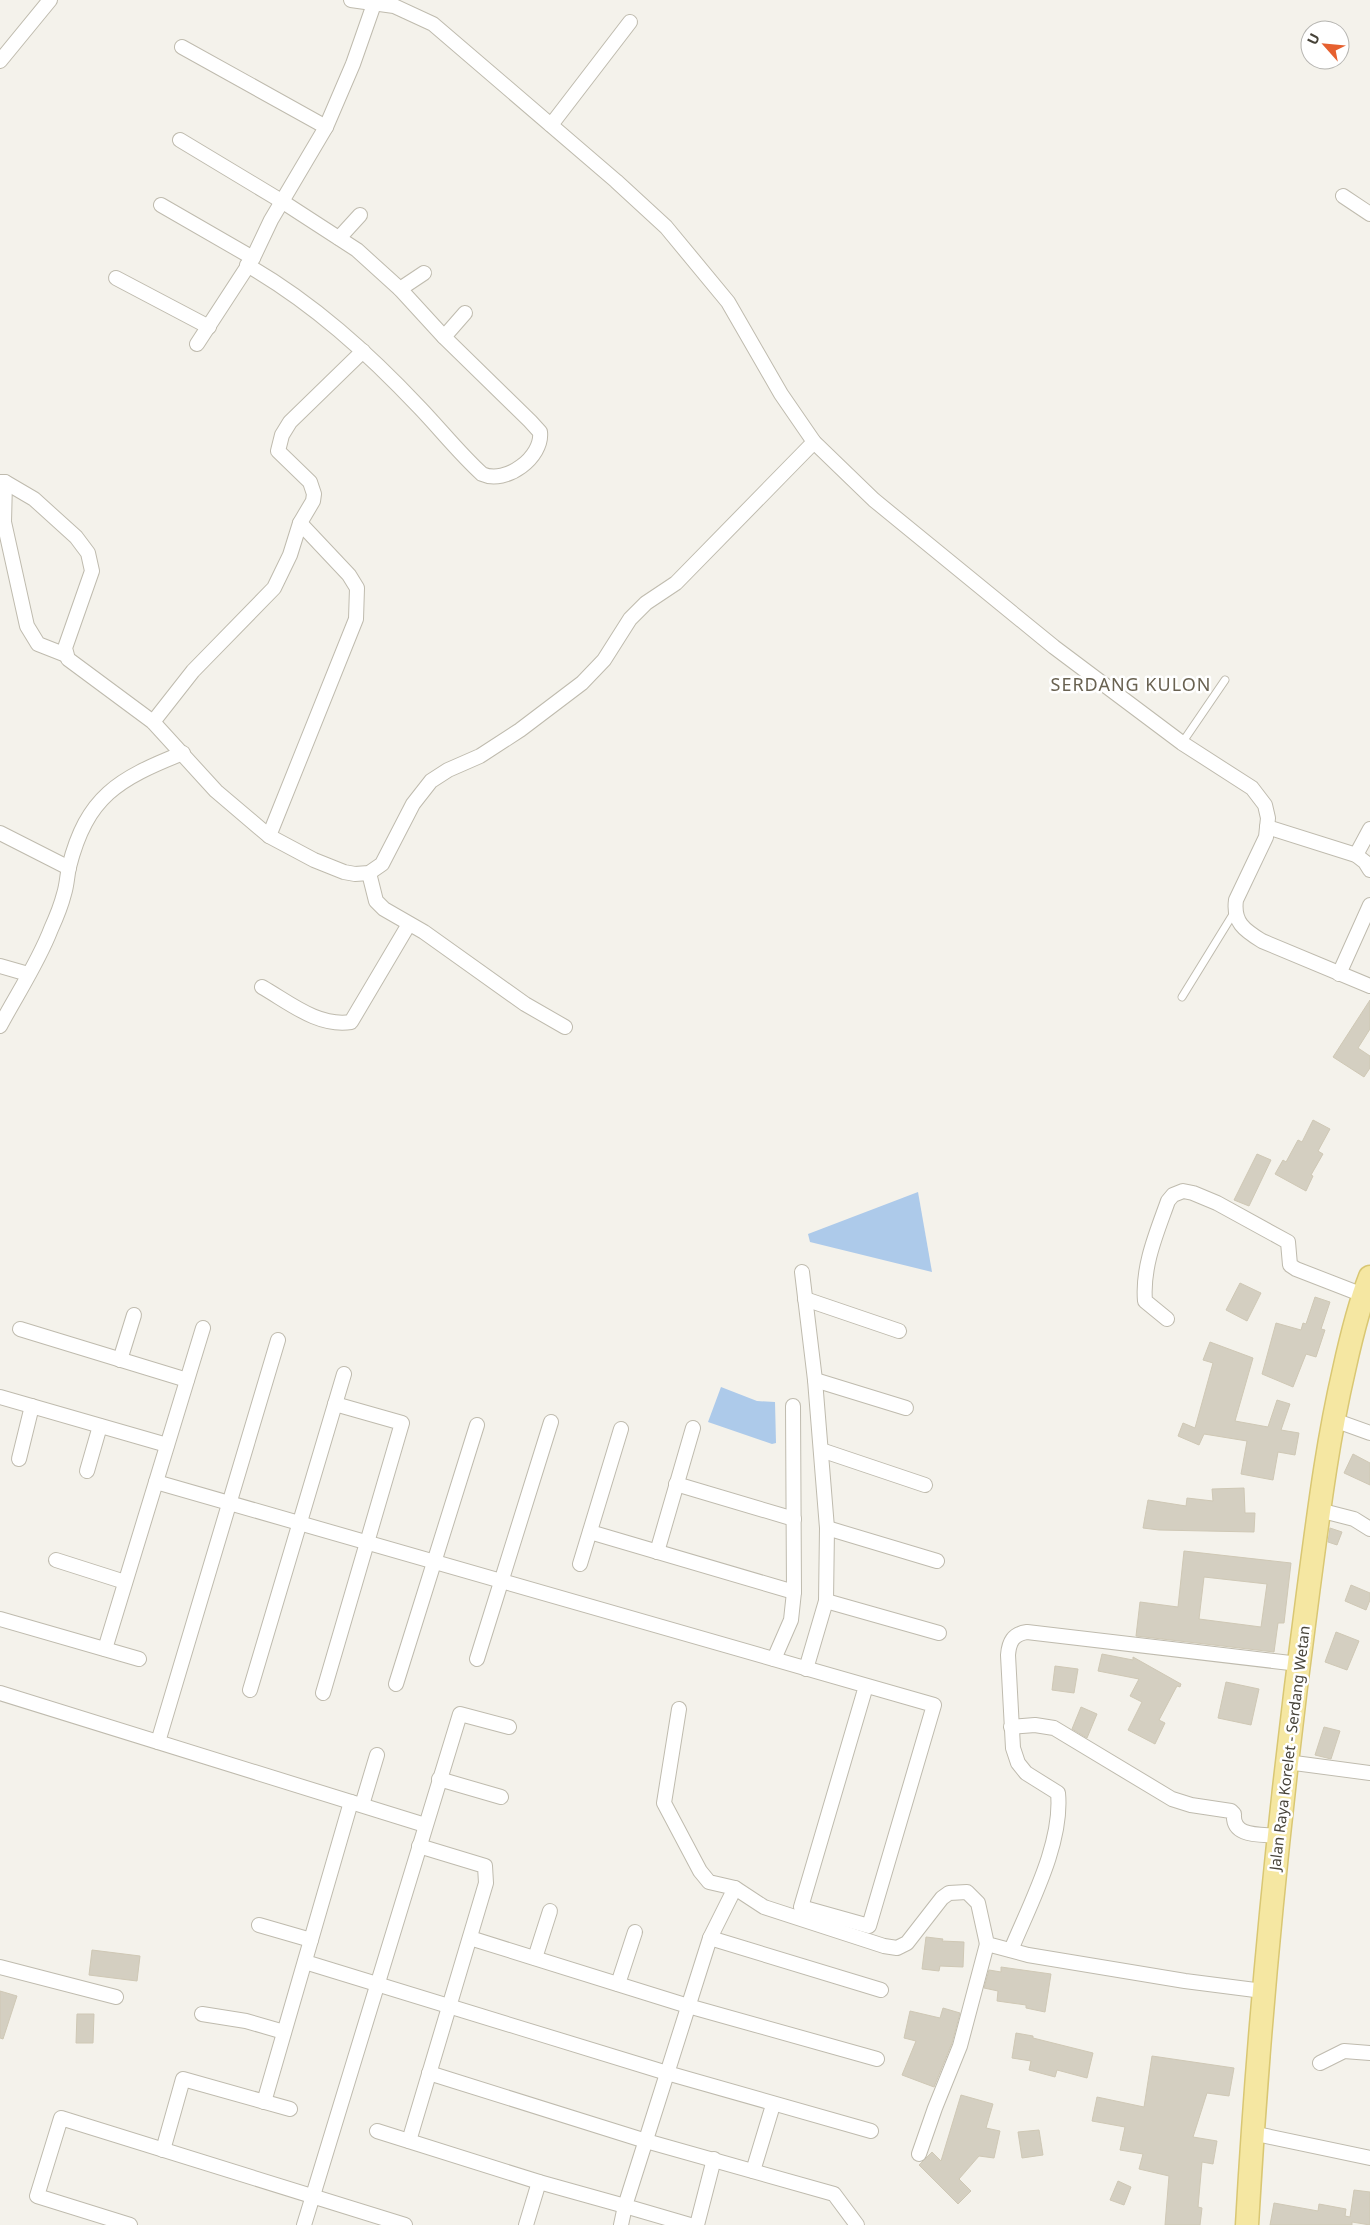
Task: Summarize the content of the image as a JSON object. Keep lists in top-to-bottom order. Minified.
{"streets":{"main road":["Jalan Raya Korelet - Serdang Wetan"]},"districts":["SERDANG KULON"],"north":"top left"}
